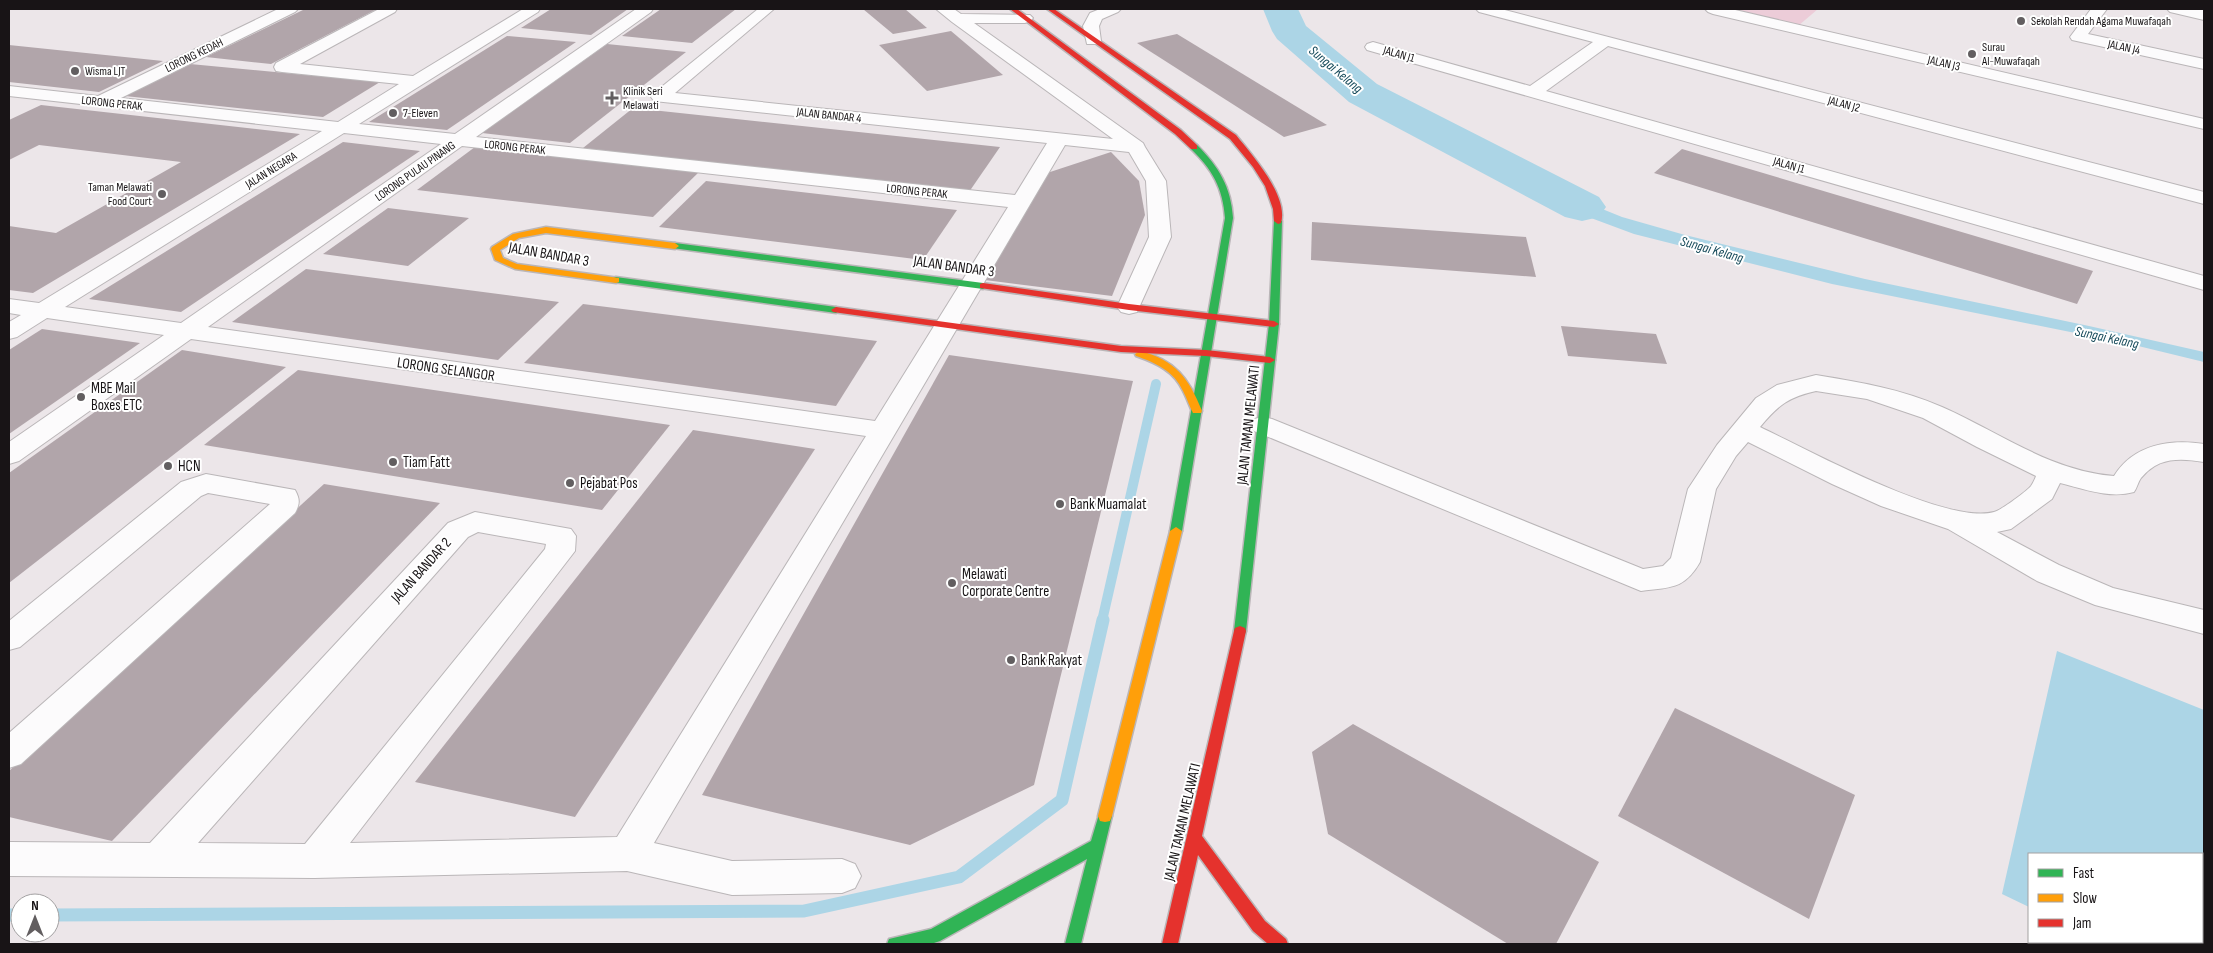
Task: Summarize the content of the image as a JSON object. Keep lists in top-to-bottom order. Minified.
{"streets":{"main road":["JALAN BANDAR 3","JALAN TAMAN MELAWATI"],"street":["JALAN J4","JALAN J1","LORONG KEDAH","JALAN J3","LORONG PERAK","JALAN J2","JALAN BANDAR 4","JALAN NEGARA","LORONG PULAU PINANG","LORONG SELANGOR","JALAN BANDAR 2"]},"crossings":[["LORONG KEDAH","LORONG PERAK"],["LORONG PERAK","JALAN NEGARA"],["LORONG PERAK","LORONG PULAU PINANG"],["JALAN NEGARA","LORONG SELANGOR"],["LORONG PULAU PINANG","LORONG SELANGOR"],["JALAN BANDAR 3","JALAN TAMAN MELAWATI"]],"water":["Sungai Kelang"],"places":{"other":["Sekolah Rendah Agama Muwafaqah","Surau Al-Muwafaqah","Wisma LJT","7-Eleven","Taman Melawati Food Court","MBE Mail Boxes ETC","Tiam Fatt","HCN","Pejabat Pos","Bank Muamalat","Melawati Corporate Centre","Bank Rakyat"],"health":["Klinik Seri Melawati"]},"legend":["Fast","Slow","Jam"],"north":"top"}
